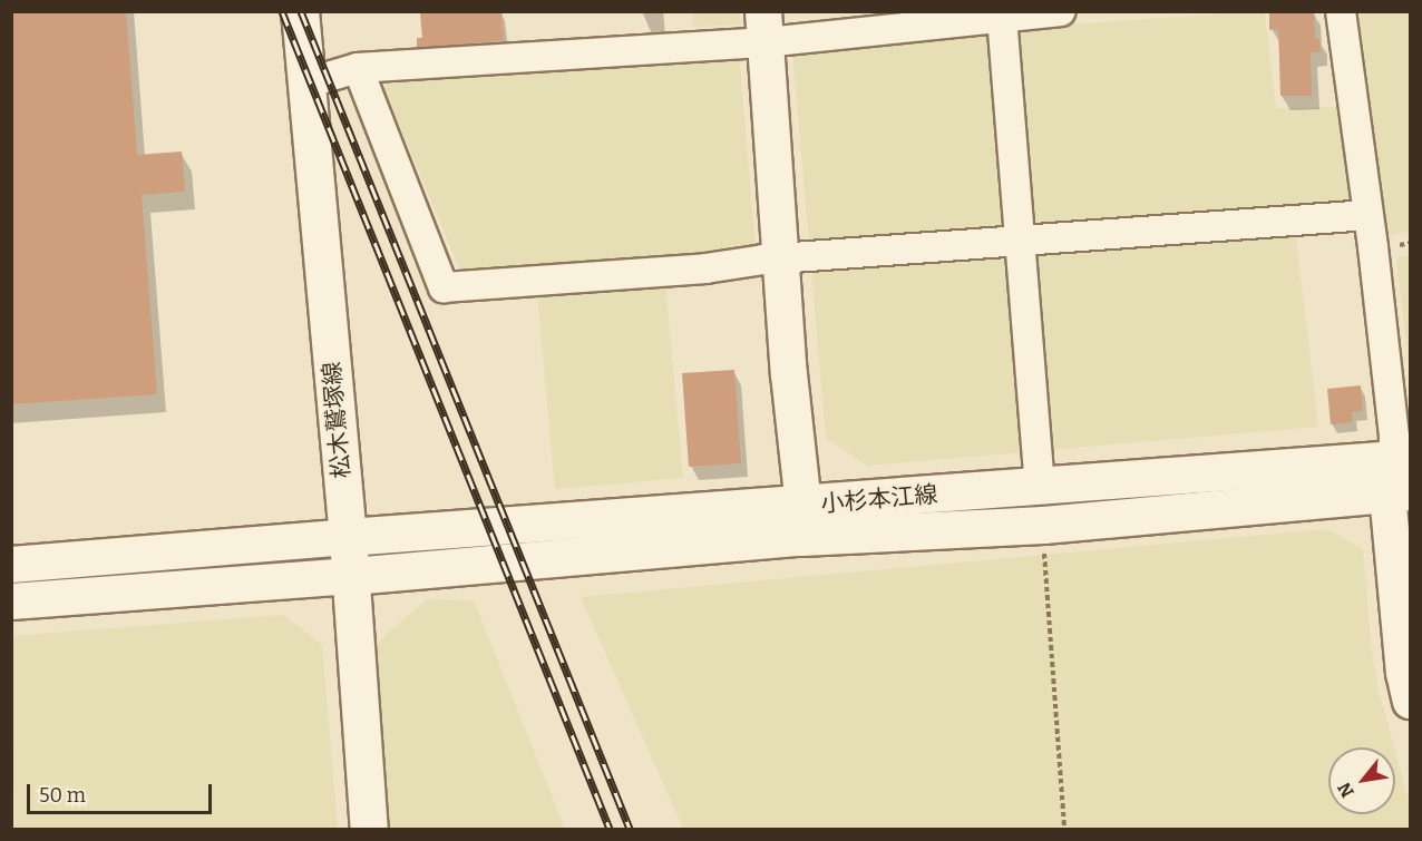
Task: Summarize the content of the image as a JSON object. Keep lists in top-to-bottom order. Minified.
{"streets":{"main road":["松木鷲塚線","小杉本江線"]},"crossings":[["松木鷲塚線","小杉本江線"]],"scale_bar":"50 m","north":"bottom left"}
